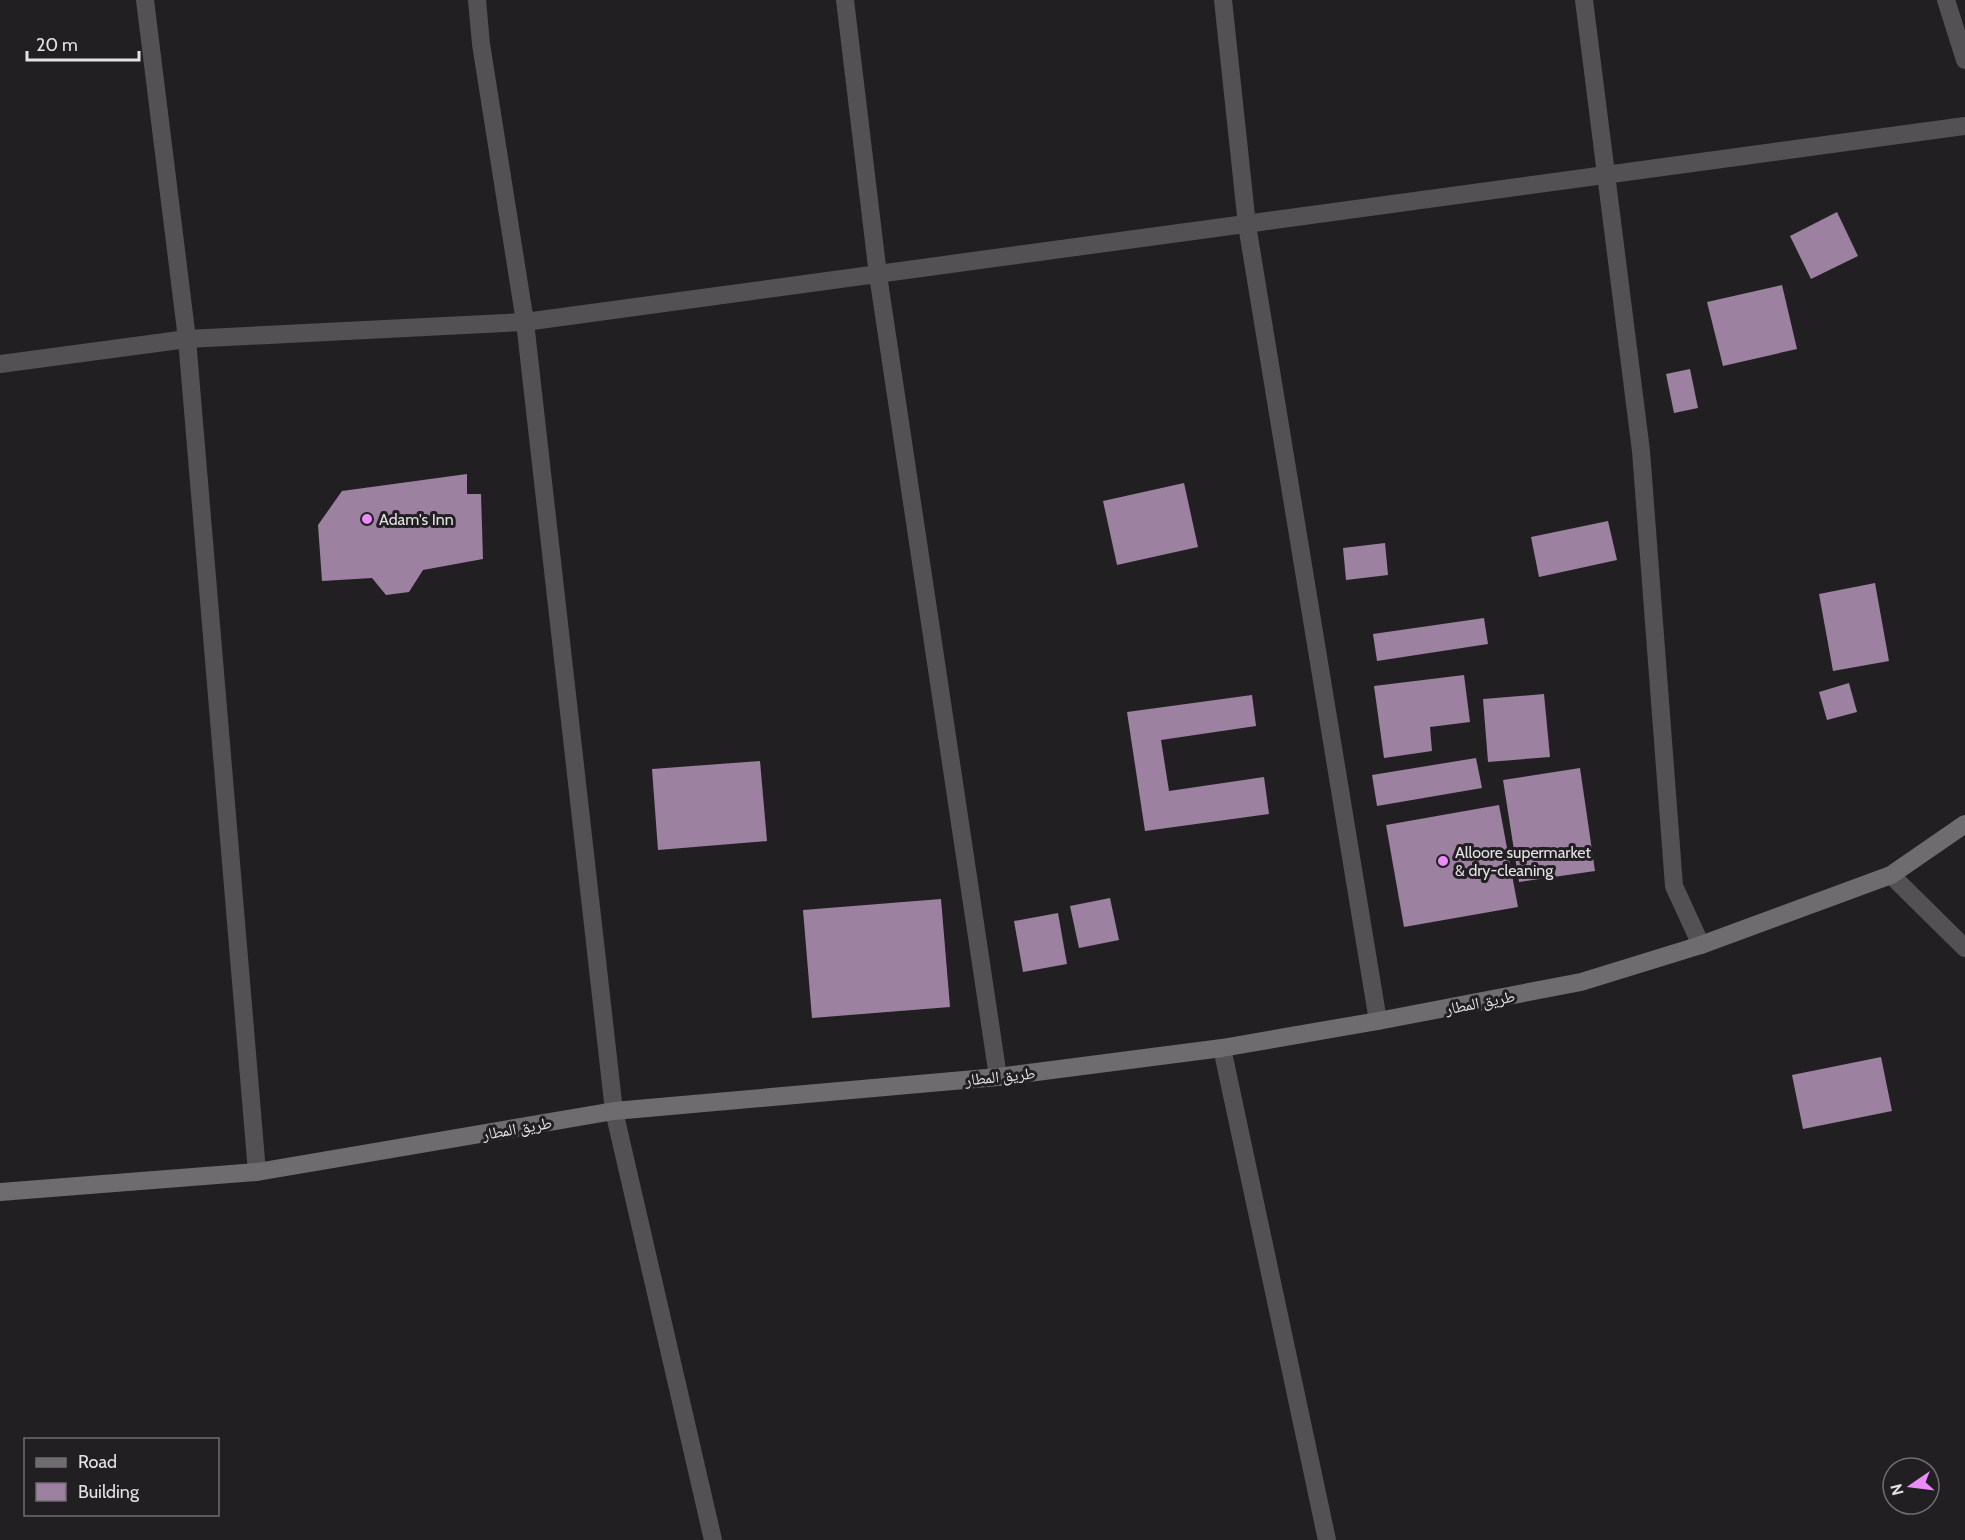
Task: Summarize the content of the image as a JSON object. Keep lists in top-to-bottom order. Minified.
{"streets":{"main road":["طريق المطار"]},"places":["Adam's Inn","Alloore supermarket & dry-cleaning"],"legend":["Road","Building"],"scale_bar":"20 m","north":"left"}
